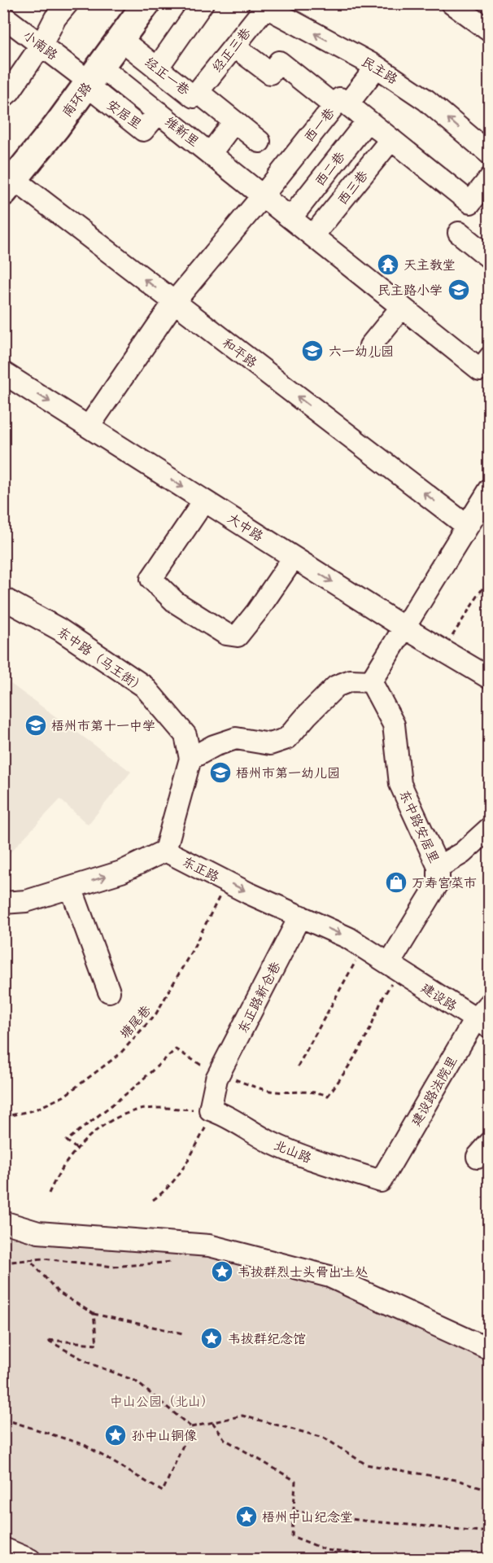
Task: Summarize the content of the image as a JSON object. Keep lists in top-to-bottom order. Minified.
{"streets":{"main road":["南环路"],"street":["小南路","经正三巷","民主路","经正一巷","安居里","西一巷","维新里","西二巷","西三巷","和平路","大中路","东中路（马王街）","东中路安居里","东正路","建设路","东正路新仓巷","建设路法院里","北山路"],"path":["塘尾巷"]},"crossings":[["小南路","南环路"],["小南路","安居里"],["经正三巷","民主路"],["经正三巷","经正一巷"],["民主路","西一巷"],["经正一巷","南环路"],["南环路","安居里"],["南环路","和平路"],["安居里","维新里"],["西一巷","维新里"],["西一巷","和平路"],["西一巷","大中路"],["维新里","西二巷"],["维新里","西三巷"],["东中路（马王街）","东正路"],["东中路安居里","东正路"],["东中路安居里","建设路"],["东正路","建设路"],["东正路","东正路新仓巷"],["东正路","塘尾巷"],["建设路","建设路法院里"],["东正路新仓巷","北山路"],["建设路法院里","北山路"]],"one_way":["和平路","大中路","东正路"],"parks":["中山公园（北山）"],"places":{"temple":["天主教堂"],"school or university":["民主路小学","六一幼儿园","梧州市第十一中学","梧州市第一幼儿园"],"shop":["万寿宫菜市"],"place":["韦拔群烈士头骨出土处","韦拔群纪念馆","孙中山铜像","梧州中山纪念堂"]}}
